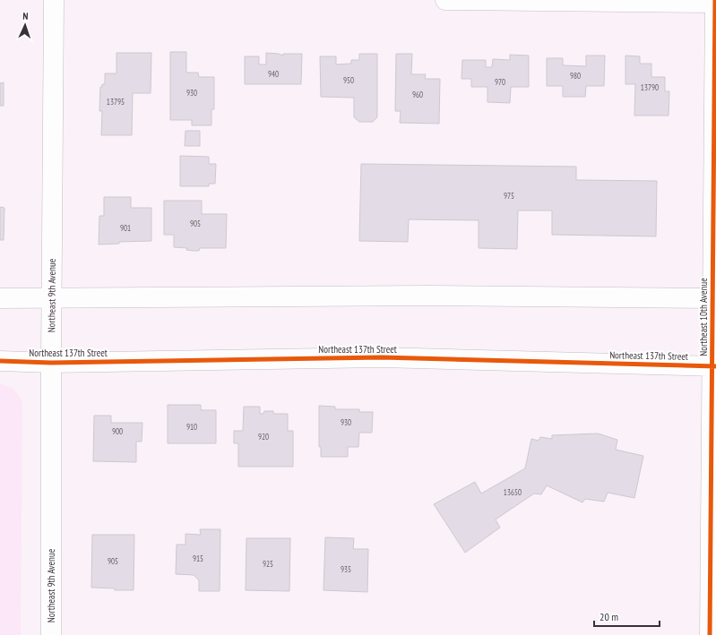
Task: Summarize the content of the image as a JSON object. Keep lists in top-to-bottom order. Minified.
{"streets":{"street":["Northeast 9th Avenue","Northeast 10th Avenue","Northeast 137th Street"]},"crossings":[["Northeast 9th Avenue","Northeast 137th Street"],["Northeast 10th Avenue","Northeast 137th Street"]],"house_numbers":["940","980","950","970","13790","930","960","13795","975","905","901","930","910","900","920","13650","915","905","925","935"],"scale_bar":"20 m","north":"top"}
